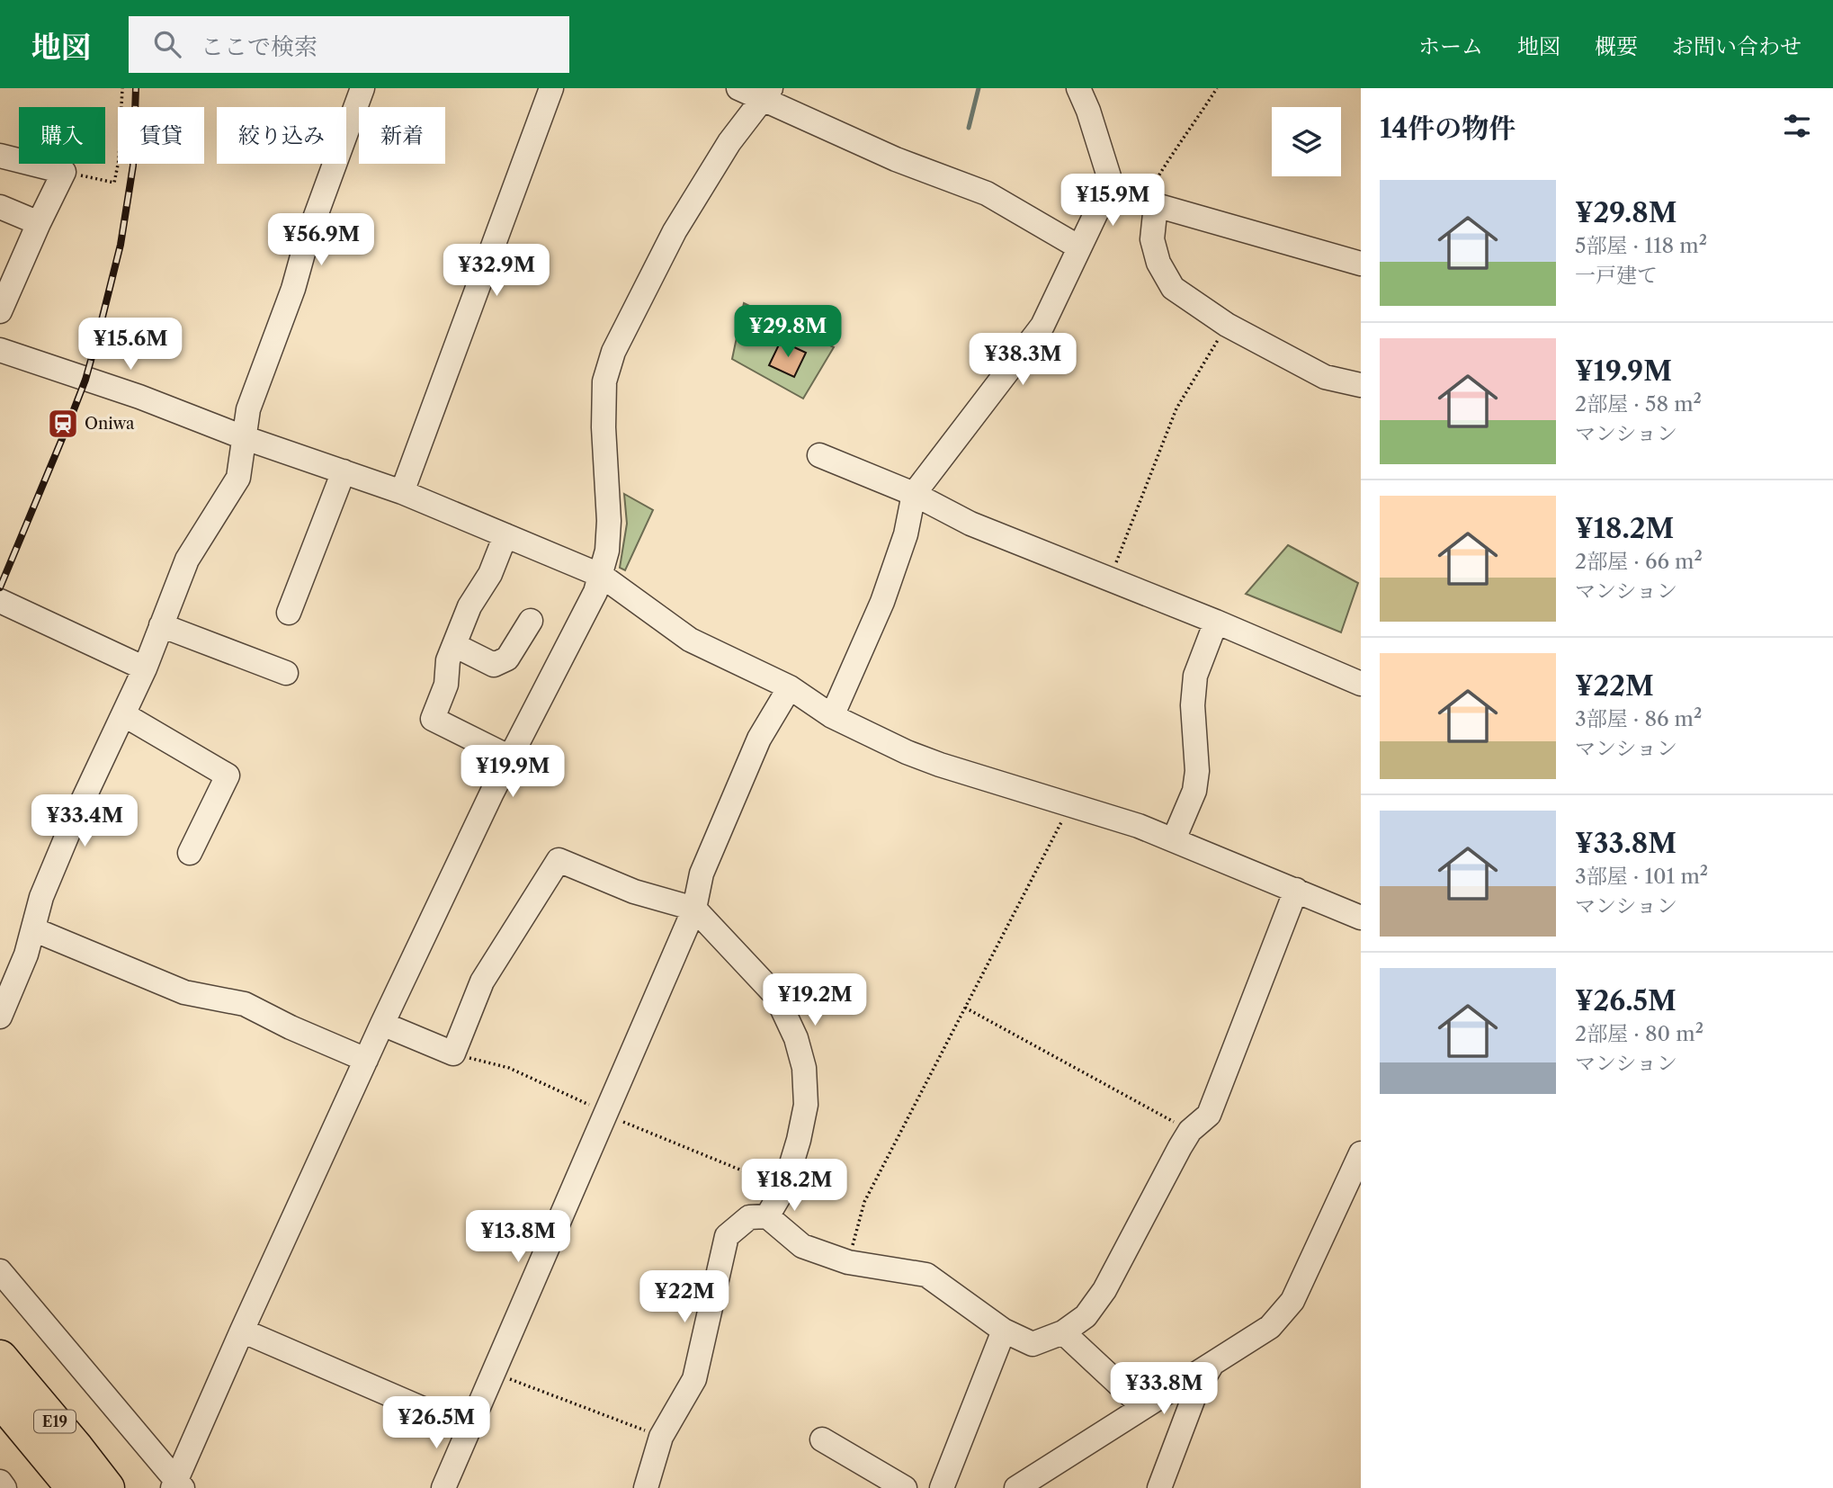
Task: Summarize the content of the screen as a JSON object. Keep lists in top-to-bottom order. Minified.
{"streets":{"highway":["E19"]},"places":{"station":["Oniwa"]},"page":{"header":"地図","search":"ここで検索","nav":["ホーム","地図","概要","お問い合わせ"],"heading":"14件の物件","chip":["購入","賃貸","絞り込み","新着"],"list":[{"name":"¥29.8M","note":"5部屋 · 118 m² · 一戸建て"},{"name":"¥19.9M","note":"2部屋 · 58 m² · マンション"},{"name":"¥18.2M","note":"2部屋 · 66 m² · マンション"},{"name":"¥22M","note":"3部屋 · 86 m² · マンション"},{"name":"¥33.8M","note":"3部屋 · 101 m² · マンション"},{"name":"¥26.5M","note":"2部屋 · 80 m² · マンション"}],"price":["¥15.9M","¥56.9M","¥32.9M","¥29.8M","¥15.6M","¥38.3M","¥19.9M","¥33.4M","¥19.2M","¥18.2M","¥13.8M","¥22M","¥33.8M","¥26.5M"]}}
